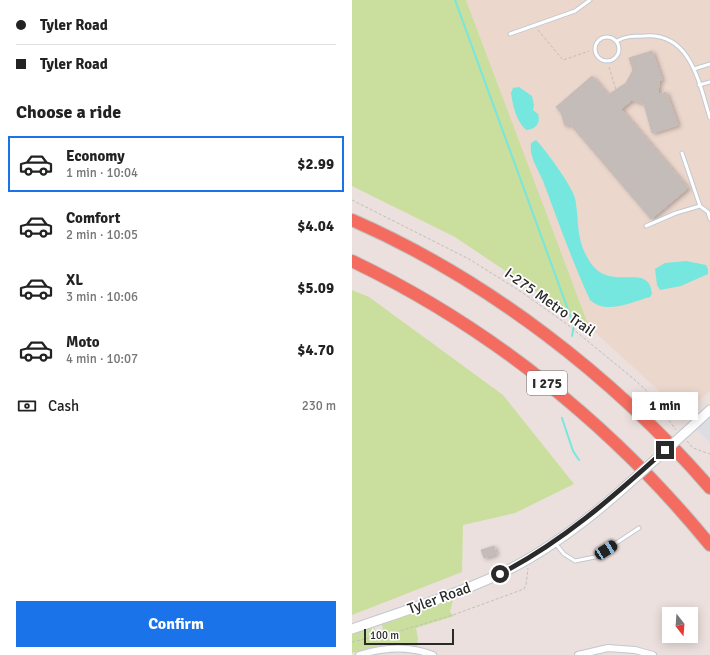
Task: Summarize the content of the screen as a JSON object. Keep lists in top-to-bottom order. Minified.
{"streets":{"highway":["I 275"],"street":["Tyler Road"],"path":["I-275 Metro Trail"]},"crossings":[["I-275 Metro Trail","Tyler Road"]],"scale_bar":"100 m","north":"bottom","page":{"banner":["Tyler Road","Tyler Road"],"heading":"Choose a ride","list":[{"name":"Economy","note":"1 min · 10:04","value":"$2.99"},{"name":"Comfort","note":"2 min · 10:05","value":"$4.04"},{"name":"XL","note":"3 min · 10:06","value":"$5.09"},{"name":"Moto","note":"4 min · 10:07","value":"$4.70"}],"pay":["Cash","230 m"],"bubble":"1 min","buttons":"Confirm","scale":"100 m"}}
